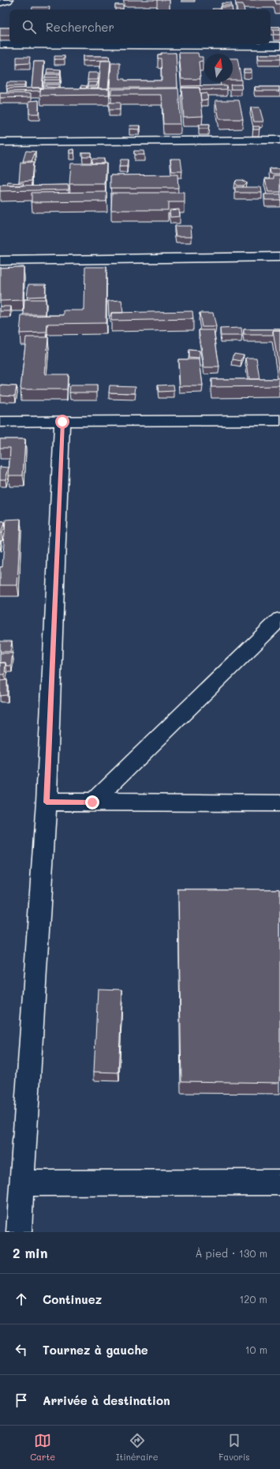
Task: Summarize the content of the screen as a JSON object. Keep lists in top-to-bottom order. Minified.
{"north":"top","page":{"search":"Rechercher","heading":["2 min","À pied · 130 m"],"list":[["Continuez","120 m"],["Tournez à gauche","10 m"],"Arrivée à destination"],"nav":["Carte","Itinéraire","Favoris"]}}
